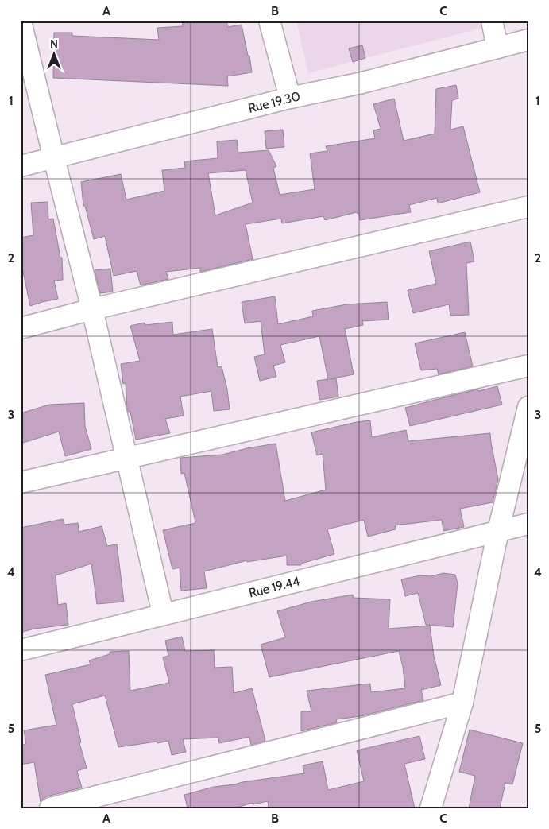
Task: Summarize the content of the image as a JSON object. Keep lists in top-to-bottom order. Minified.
{"streets":{"street":["Rue 19.30","Rue 19.44"]},"north":"top","grid":{"columns":["A","B","C"],"rows":["1","2","3","4","5"]}}
